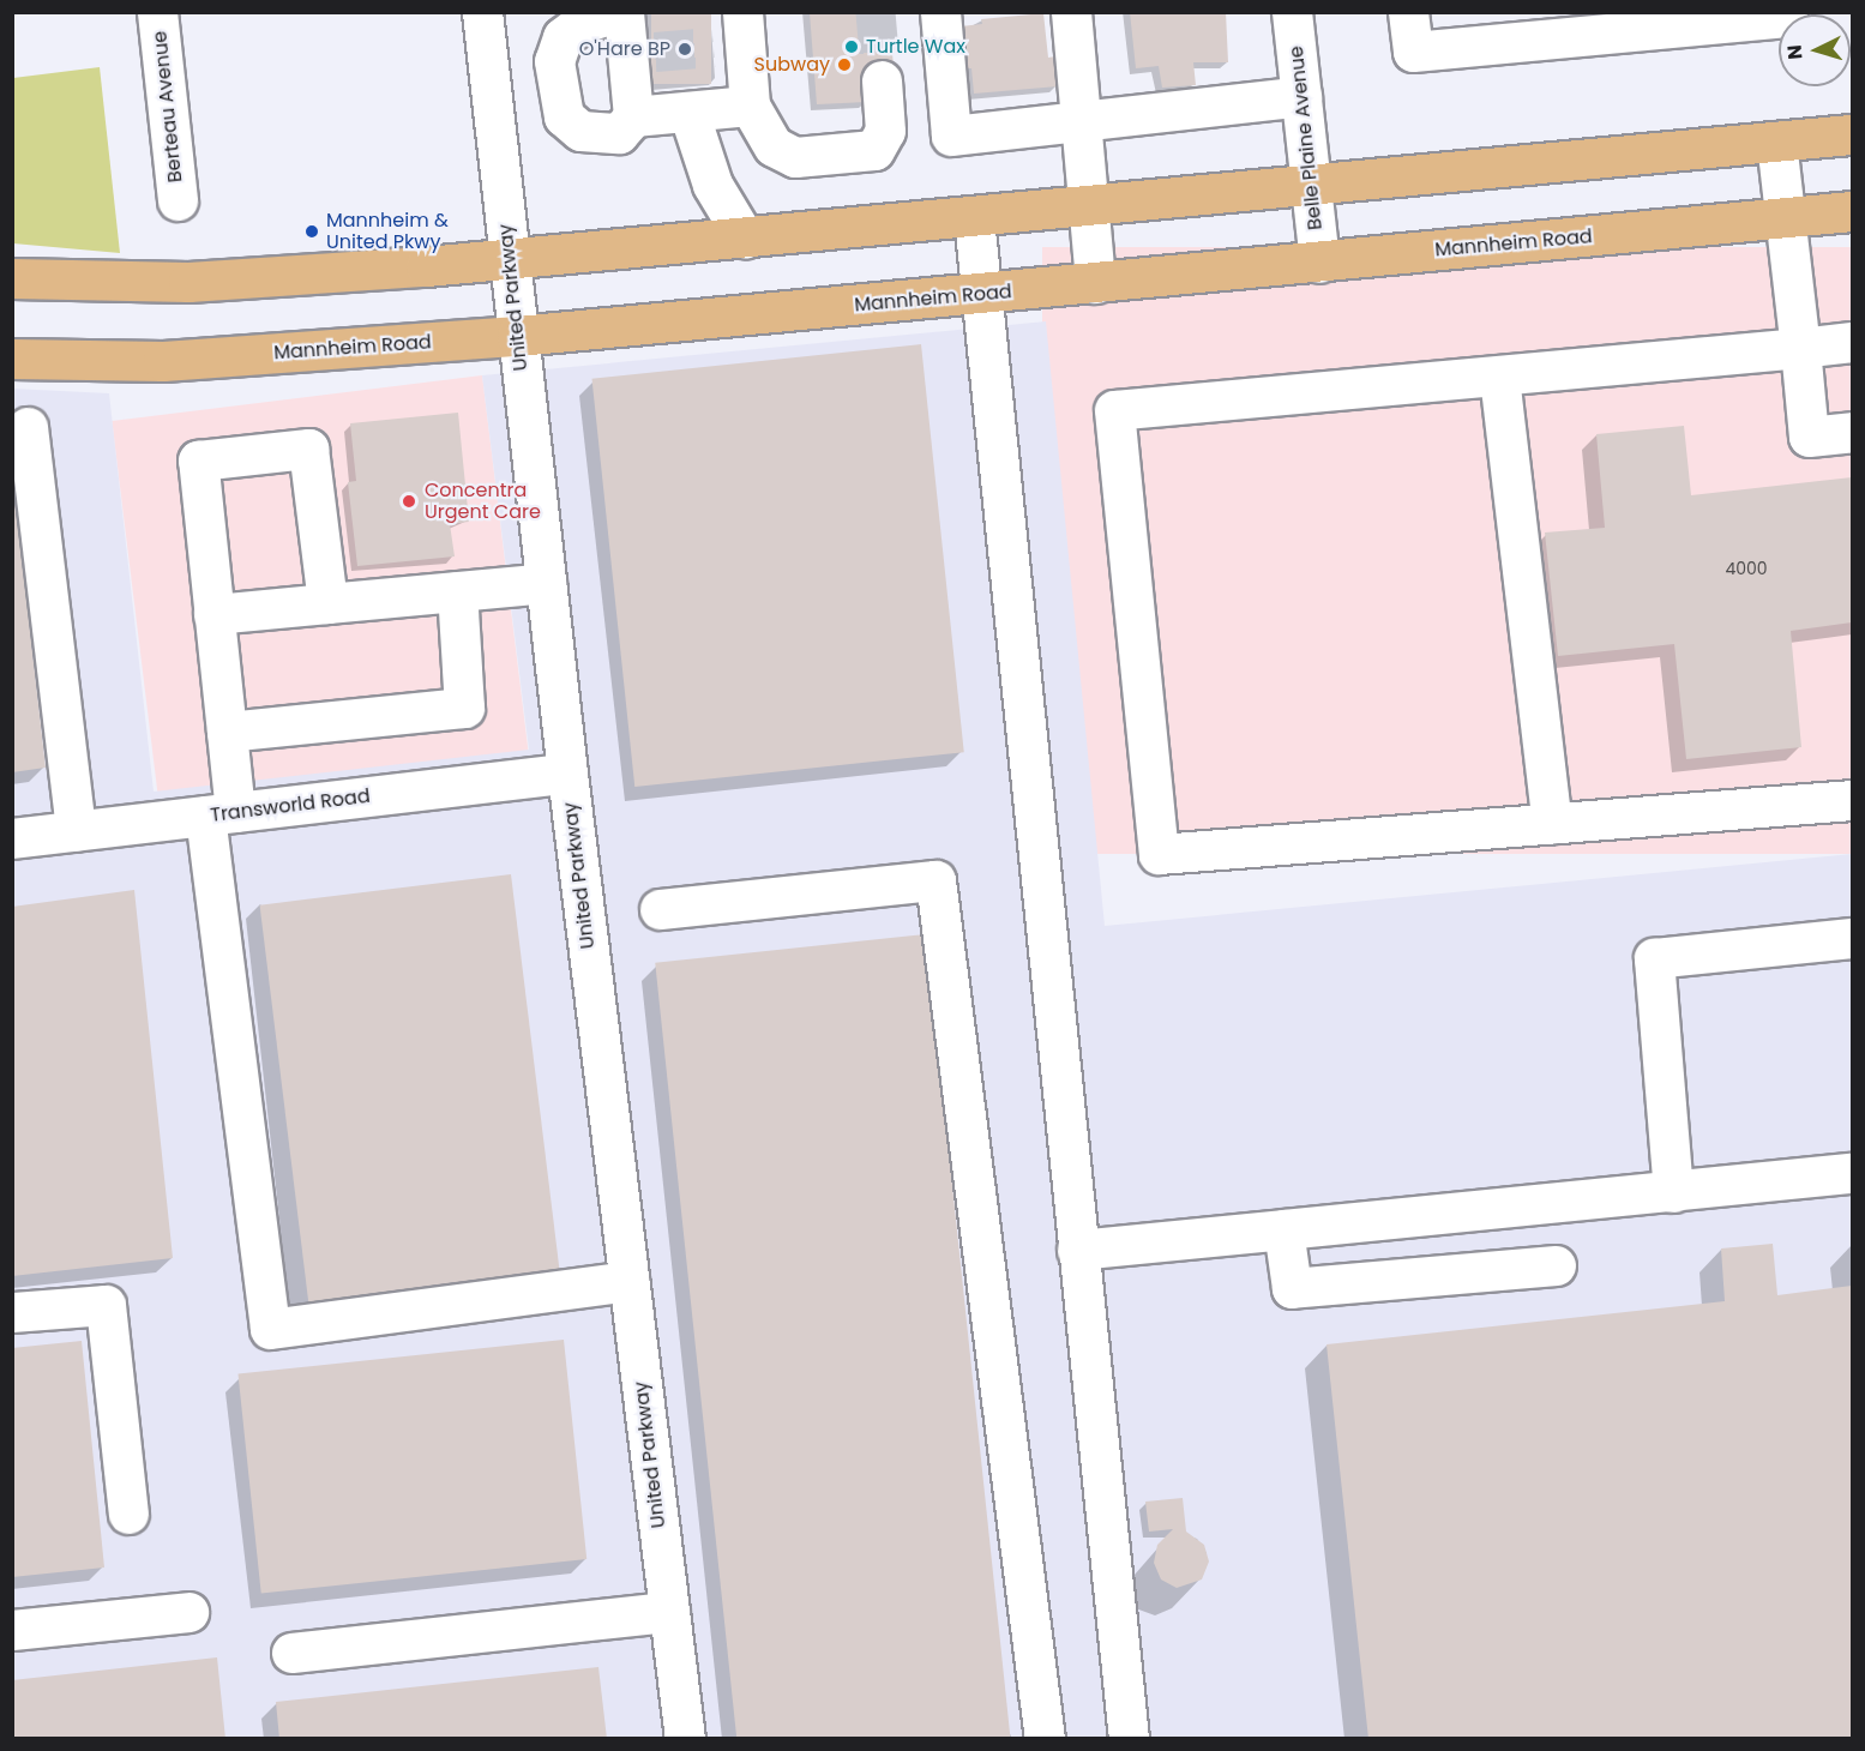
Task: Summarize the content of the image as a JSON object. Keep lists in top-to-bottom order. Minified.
{"streets":{"main road":["Mannheim Road"],"street":["Berteau Avenue","Belle Plaine Avenue","United Parkway","Transworld Road"]},"crossings":[["Belle Plaine Avenue","Mannheim Road"],["Mannheim Road","United Parkway"],["United Parkway","Transworld Road"]],"places":["Turtle Wax","O'Hare BP","Subway","Mannheim & United Pkwy","Concentra Urgent Care"],"house_numbers":["4000"],"north":"left"}
